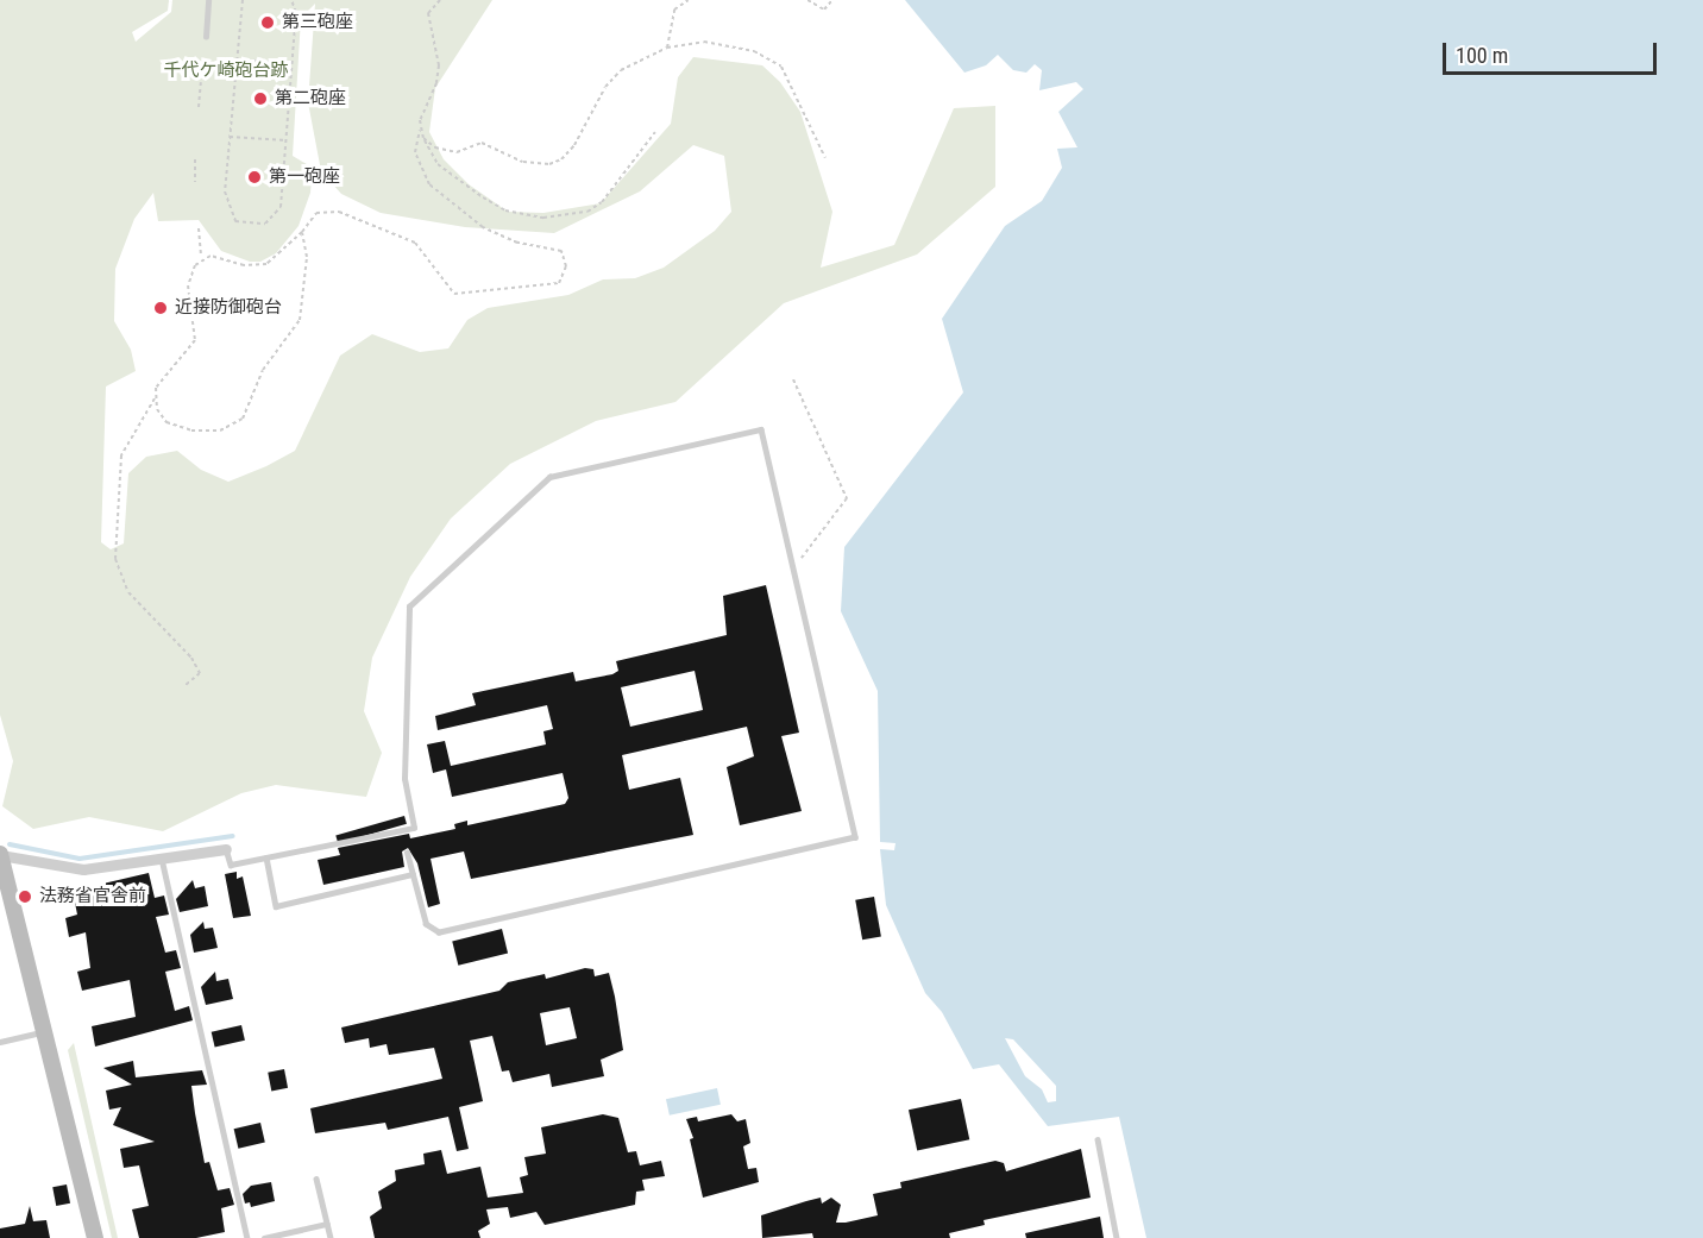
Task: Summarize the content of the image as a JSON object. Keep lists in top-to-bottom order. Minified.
{"parks":["千代ケ崎砲台跡"],"places":["第三砲座","第二砲座","第一砲座","近接防御砲台","法務省官舎前"],"scale_bar":"100 m"}
